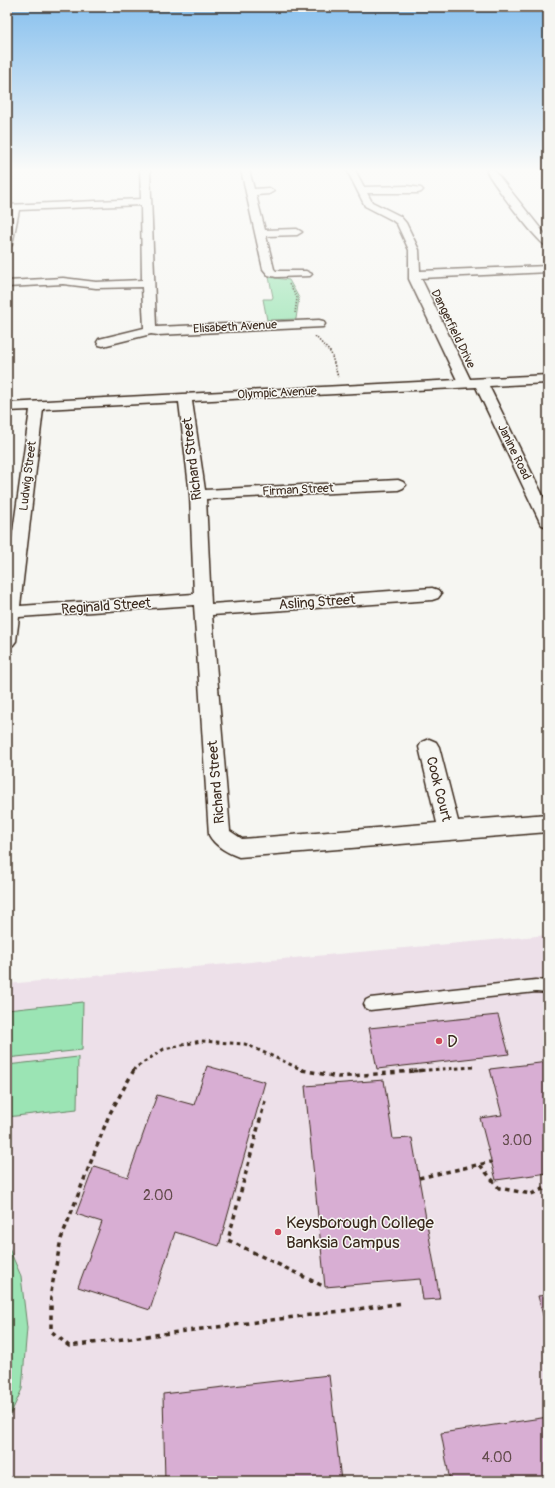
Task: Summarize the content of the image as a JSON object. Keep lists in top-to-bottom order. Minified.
{"streets":{"street":["Elisabeth Avenue","Dangerfield Drive","Olympic Avenue","Janine Road","Richard Street","Ludwig Street","Firman Street","Asling Street","Reginald Street","Cook Court"]},"crossings":[["Dangerfield Drive","Olympic Avenue"],["Olympic Avenue","Janine Road"],["Olympic Avenue","Richard Street"],["Olympic Avenue","Ludwig Street"],["Richard Street","Firman Street"],["Richard Street","Asling Street"],["Richard Street","Reginald Street"],["Richard Street","Cook Court"],["Ludwig Street","Reginald Street"],["Asling Street","Reginald Street"]],"places":["D","Keysborough College Banksia Campus"],"house_numbers":["3.00","2.00","4.00"]}
